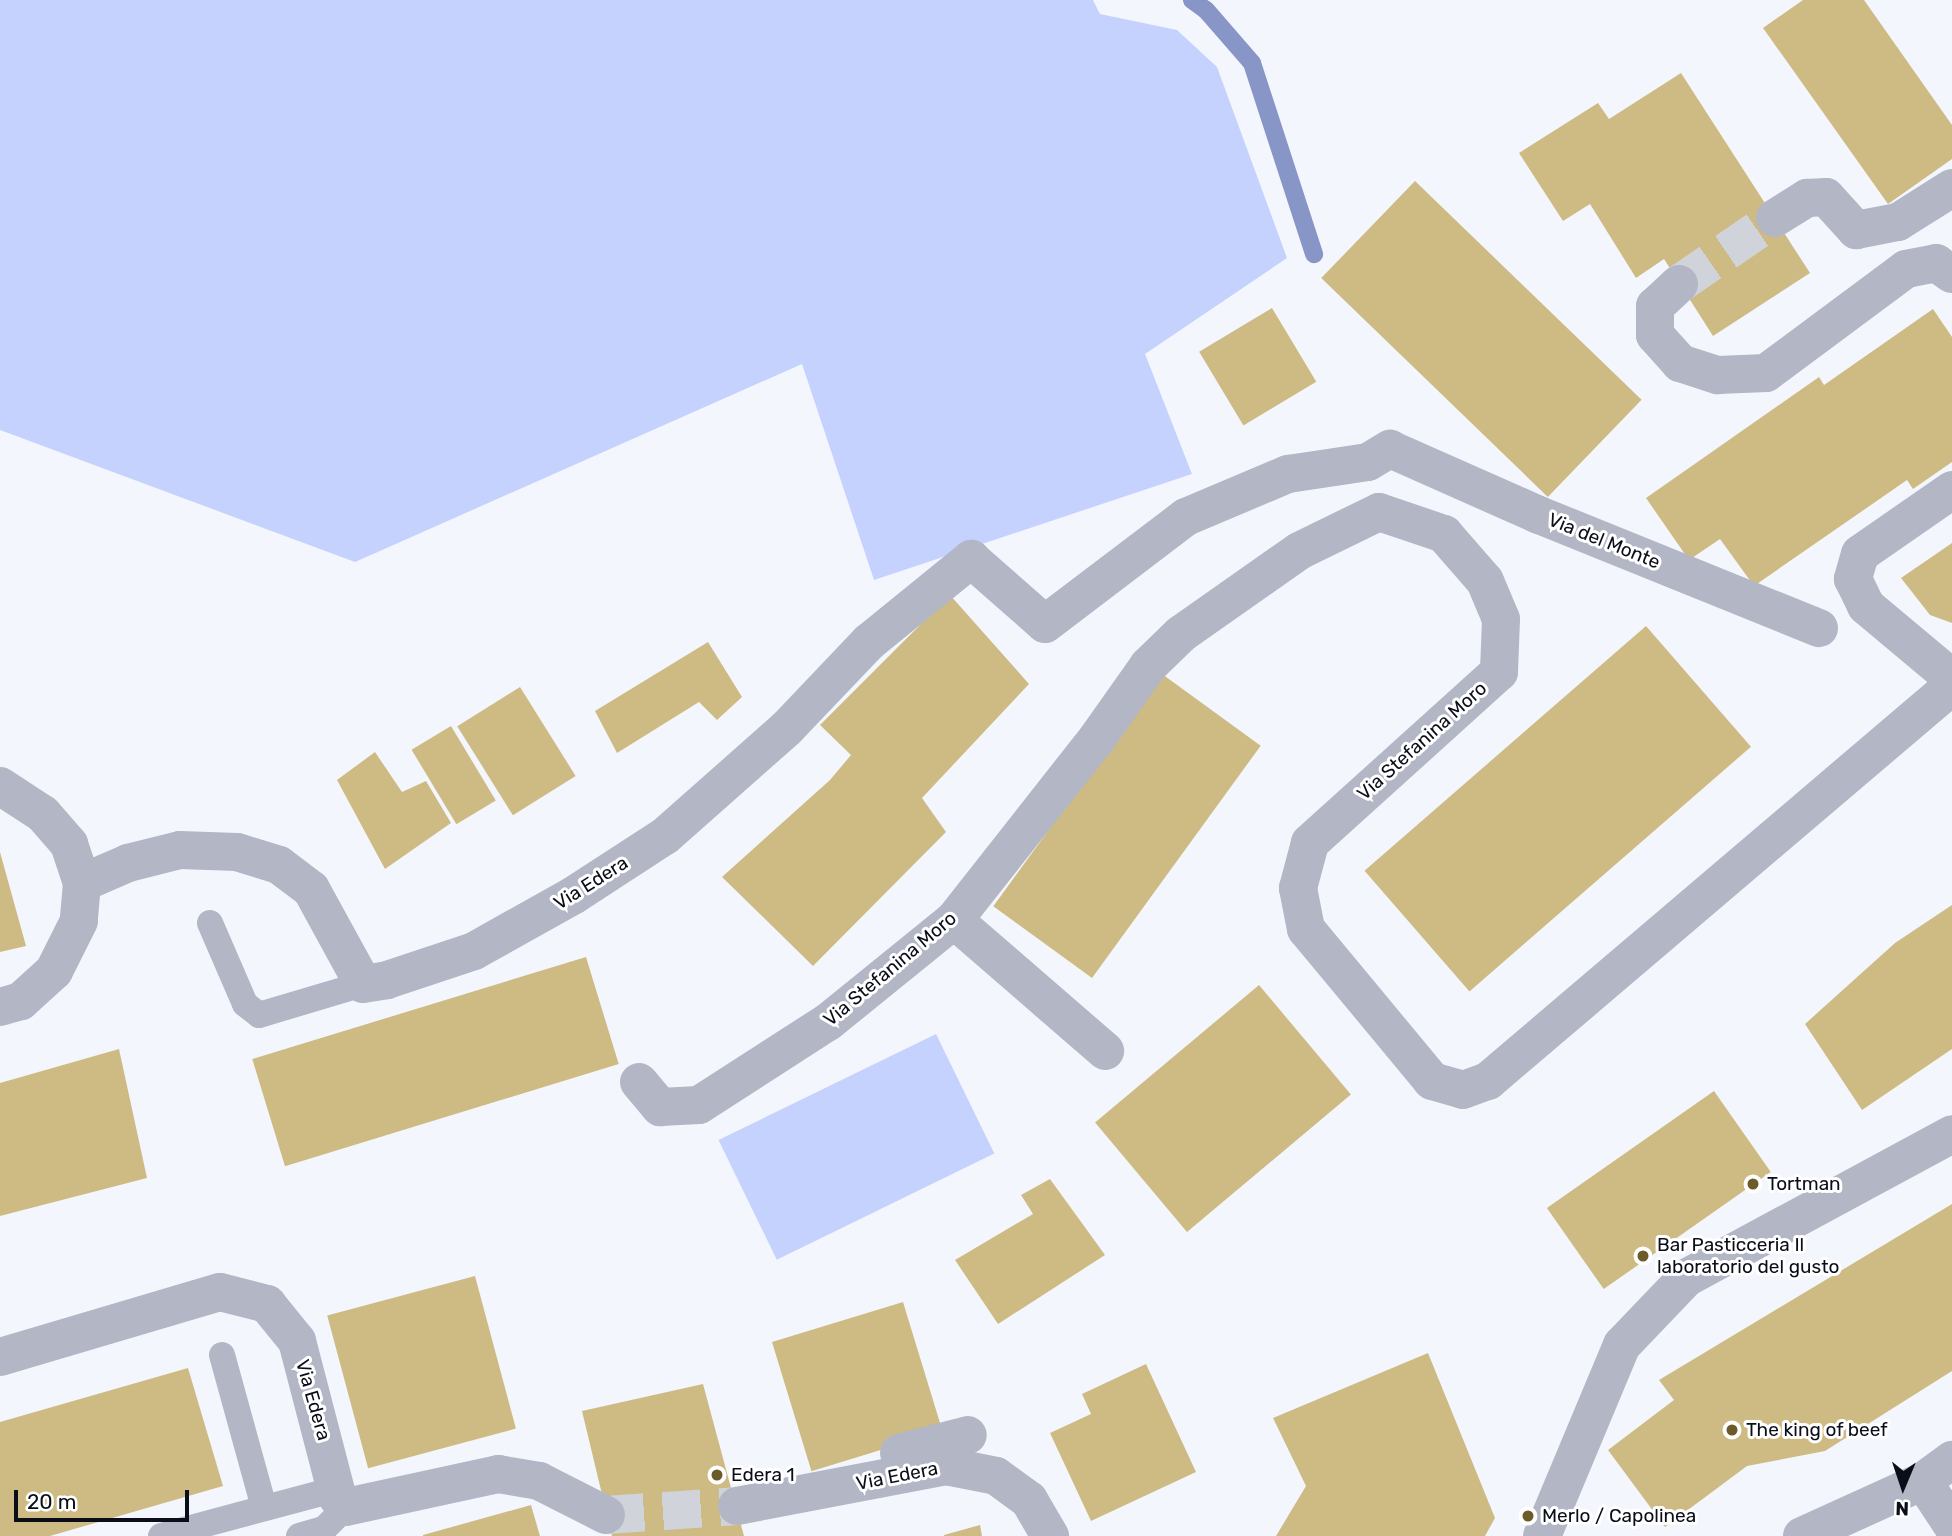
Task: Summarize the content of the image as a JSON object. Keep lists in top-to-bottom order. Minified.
{"streets":{"street":["Via del Monte","Via Stefanina Moro","Via Edera"]},"crossings":[["Via del Monte","Via Edera"]],"places":["Tortman","Bar Pasticceria Il laboratorio del gusto","The king of beef","Edera 1","Merlo / Capolinea"],"scale_bar":"20 m","north":"bottom"}
